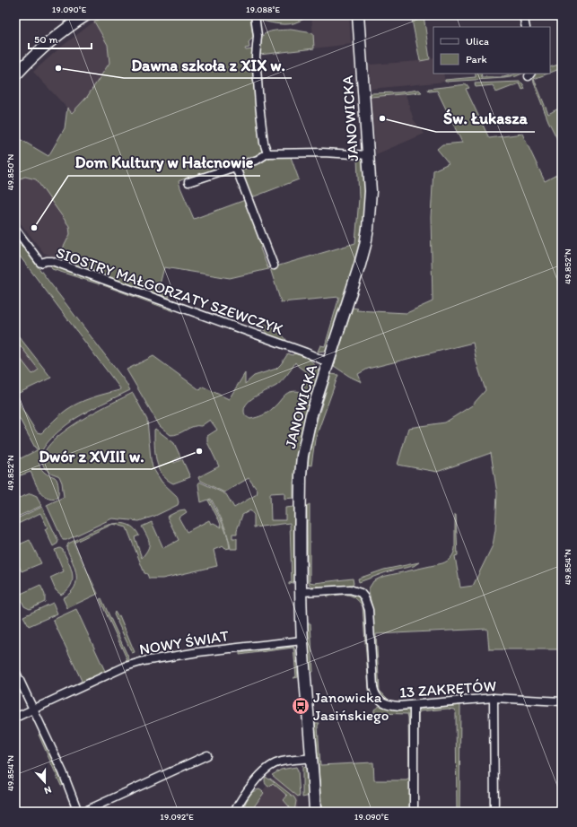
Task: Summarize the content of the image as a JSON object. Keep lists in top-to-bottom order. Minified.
{"streets":{"street":["JANOWICKA","SIOSTRY MAŁGORZATY SZEWCZYK","NOWY ŚWIAT","13 ZAKRĘTÓW"]},"crossings":[["JANOWICKA","SIOSTRY MAŁGORZATY SZEWCZYK"],["JANOWICKA","NOWY ŚWIAT"],["JANOWICKA","13 ZAKRĘTÓW"]],"places":{"other":["Dawna szkoła z XIX w.","Św. Łukasza","Dom Kultury w Hałcnowie","Dwór z XVIII w."],"bus stop":["Janowicka Jasińskiego"]},"legend":["Ulica","Park"],"scale_bar":"50 m","north":"bottom","coordinates":["19.090°E","19.088°E","49.850°N","49.852°N","49.854°N","19.092°E"]}
